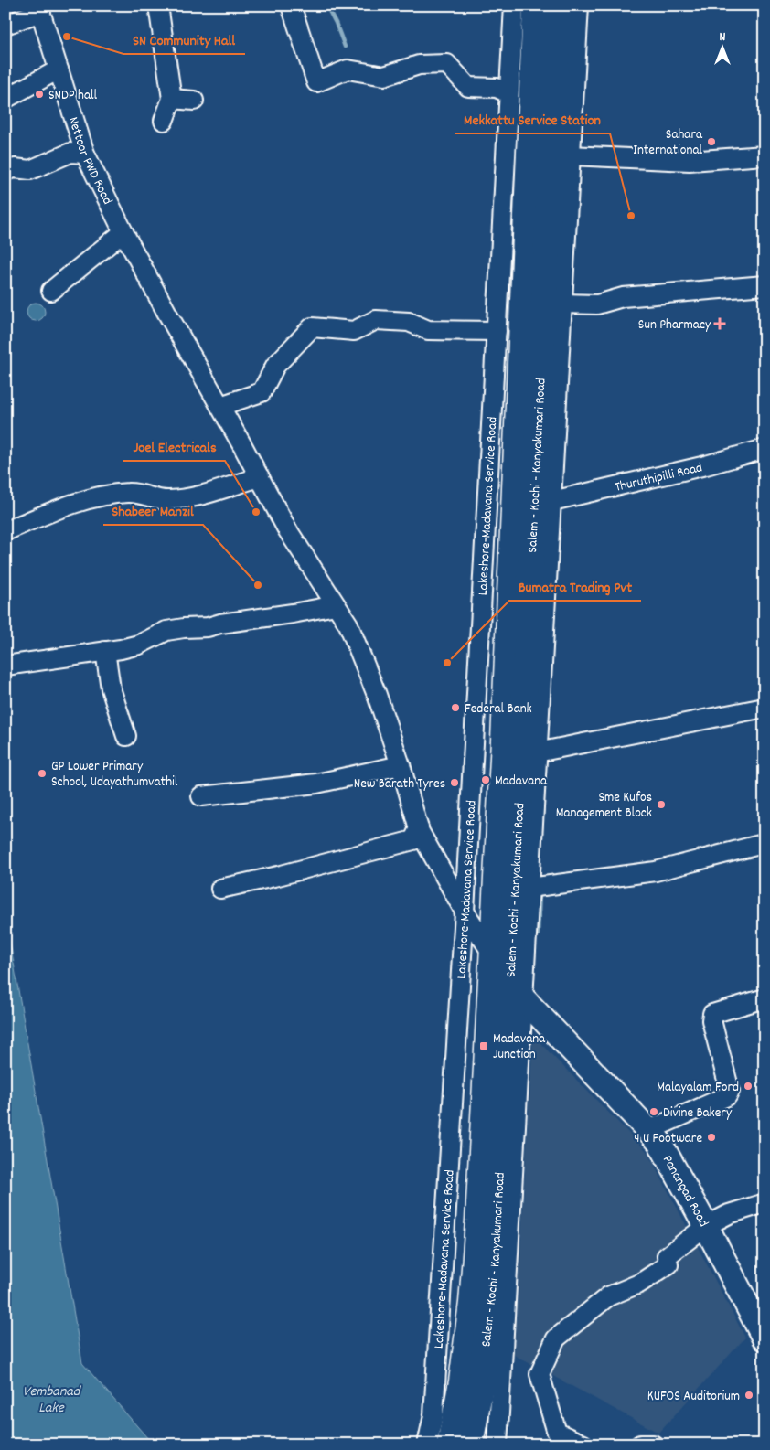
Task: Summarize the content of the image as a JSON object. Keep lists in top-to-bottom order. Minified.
{"streets":{"highway":["Salem - Kochi - Kanyakumari Road"],"main road":["Panangad Road"],"street":["Nettoor PWD Road","Thuruthipilli Road","Lakeshore-Madavana Service Road"]},"crossings":[["Nettoor PWD Road","Salem - Kochi - Kanyakumari Road"],["Nettoor PWD Road","Lakeshore-Madavana Service Road"],["Salem - Kochi - Kanyakumari Road","Panangad Road"]],"water":["Vembanad Lake"],"places":{"other":["SN Community Hall","SNDP hall","Sahara International","Mekkattu Service Station","Joel Electricals","Shabeer Manzil","Bumatra Trading Pvt","Federal Bank","GP Lower Primary School, Udayathumvathil","Madavana","New Barath Tyres","Sme Kufos Management Block","Malayalam Ford","Divine Bakery","4 U Footware","KUFOS Auditorium"],"health":["Sun Pharmacy"],"transit":["Madavana Junction"]},"north":"top"}
